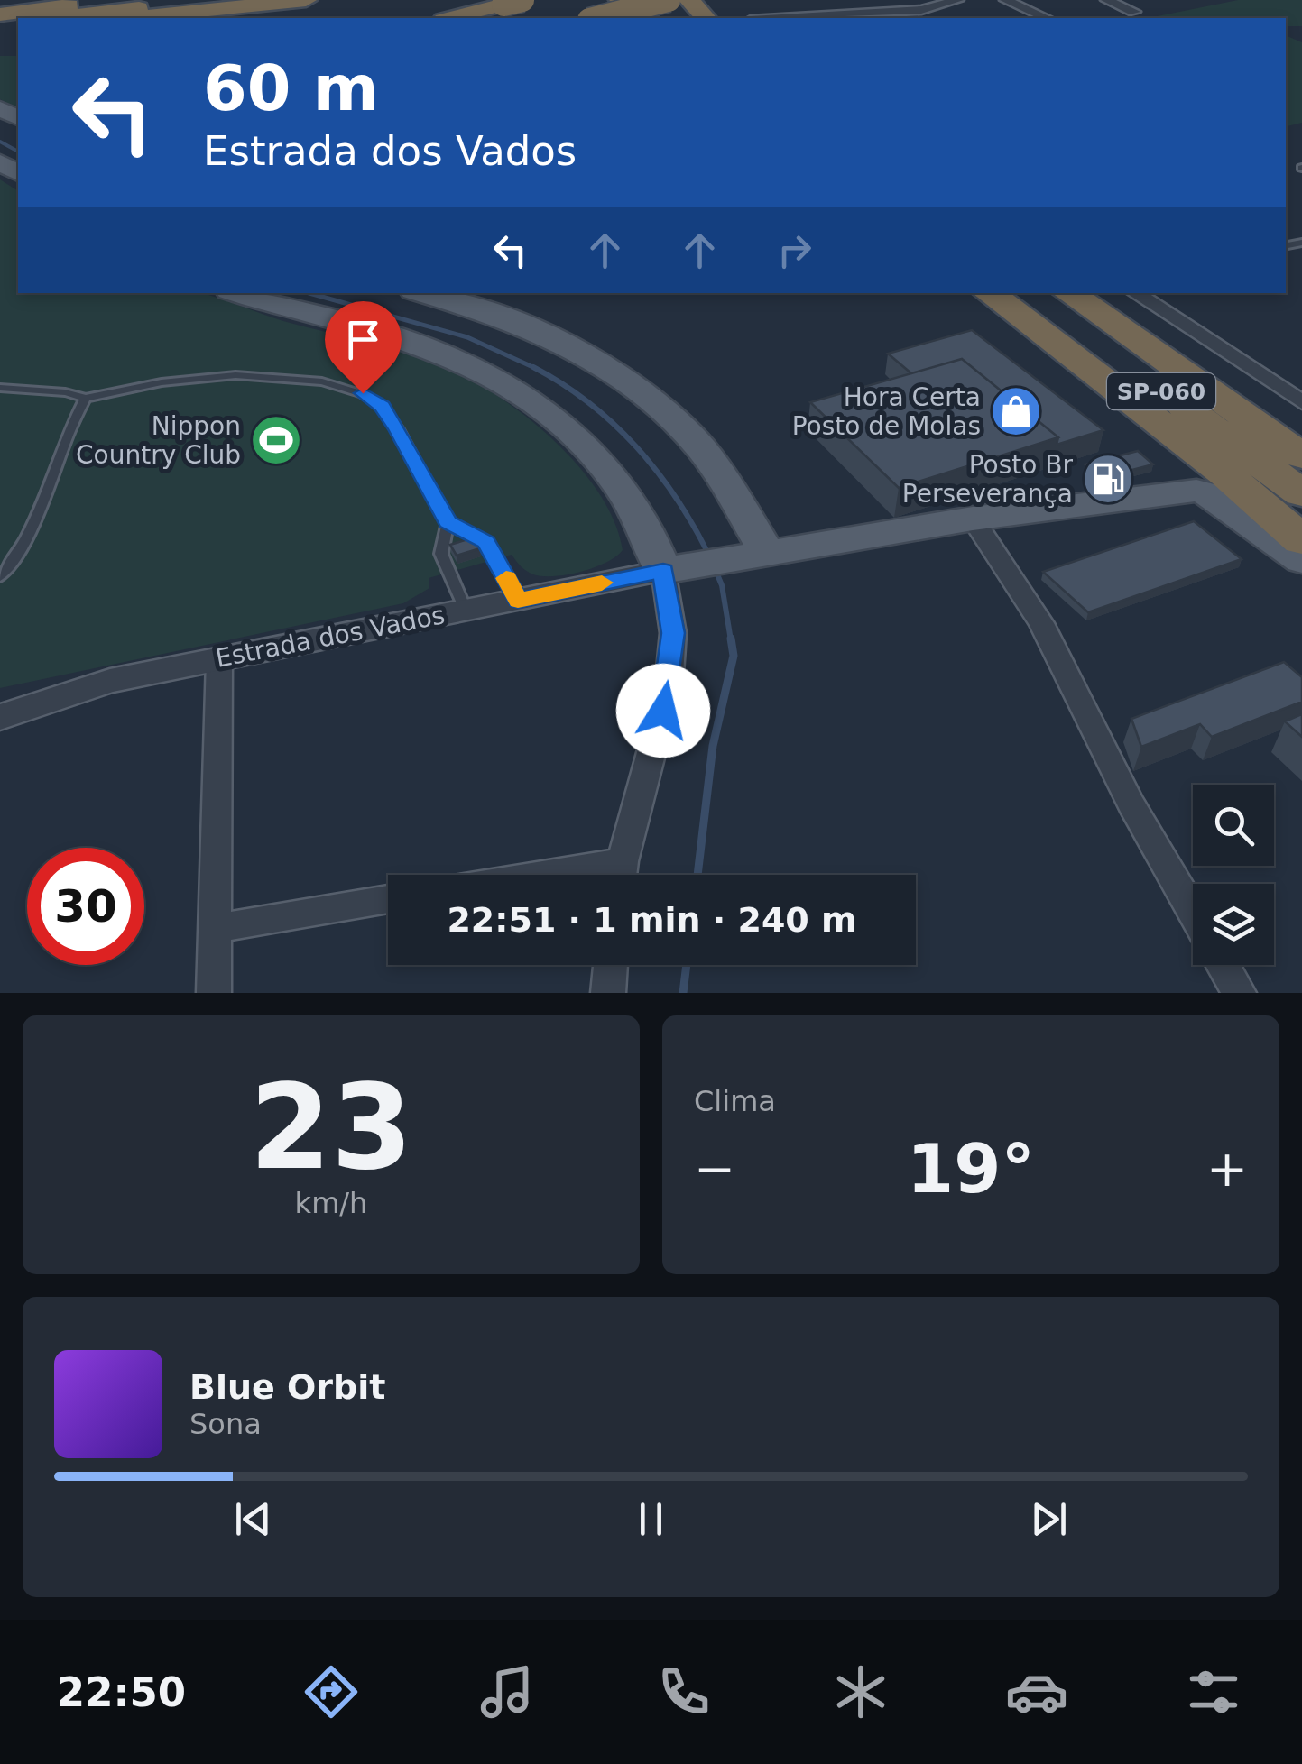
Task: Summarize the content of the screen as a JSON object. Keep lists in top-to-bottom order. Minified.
{"streets":{"highway":["SP-060"],"street":["Estrada dos Vados"]},"places":{"shop":["Hora Certa Posto de Molas"],"sports":["Nippon Country Club"],"fuel station":["Posto Br Perseverança"]},"page":{"turn":["60 m","Estrada dos Vados"],"limit":"30","trip":"22:51 · 1 min · 240 m","tile":[["23","km/h"],"Clima"],"heat":["−","19°","+"],"song":["Blue Orbit","Sona"],"tabs":"22:50"}}
